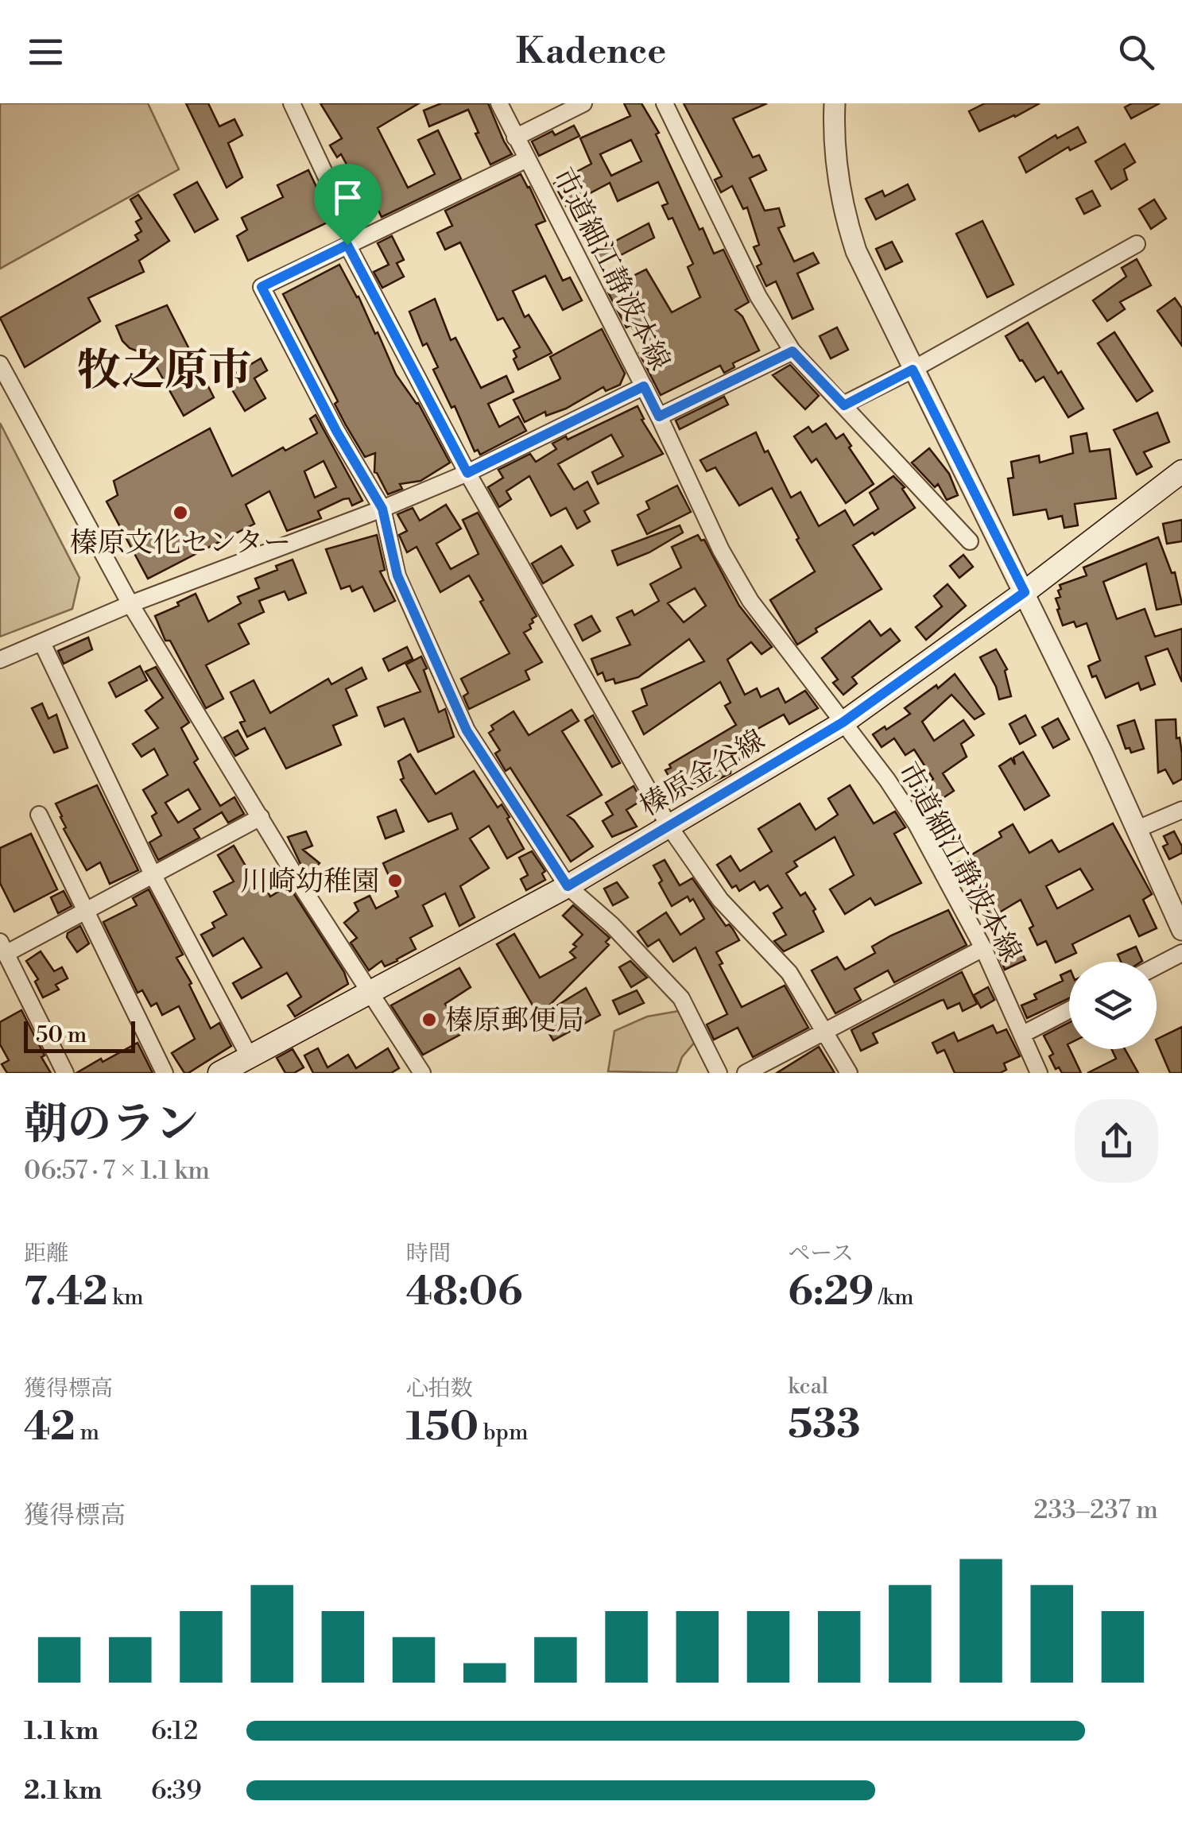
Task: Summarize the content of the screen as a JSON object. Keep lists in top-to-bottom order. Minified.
{"streets":{"main road":["榛原金谷線"],"street":["市道細江静波本線"]},"crossings":[["市道細江静波本線","榛原金谷線"]],"districts":["牧之原市"],"places":["榛原文化センター","川崎幼稚園","榛原郵便局"],"scale_bar":"50 m","page":{"header":"Kadence","scale":"50 m","heading":["朝のラン","06:57 · 7 × 1.1 km"],"stats":[["距離","7.42 km"],["時間","48:06"],["ペース","6:29 /km"],["獲得標高","42 m"],["心拍数","150 bpm"],["kcal","533"]],"chart":["獲得標高","233–237 m"],"list":[{"name":"1.1 km","note":"6:12"},{"name":"2.1 km","note":"6:39"}]}}
